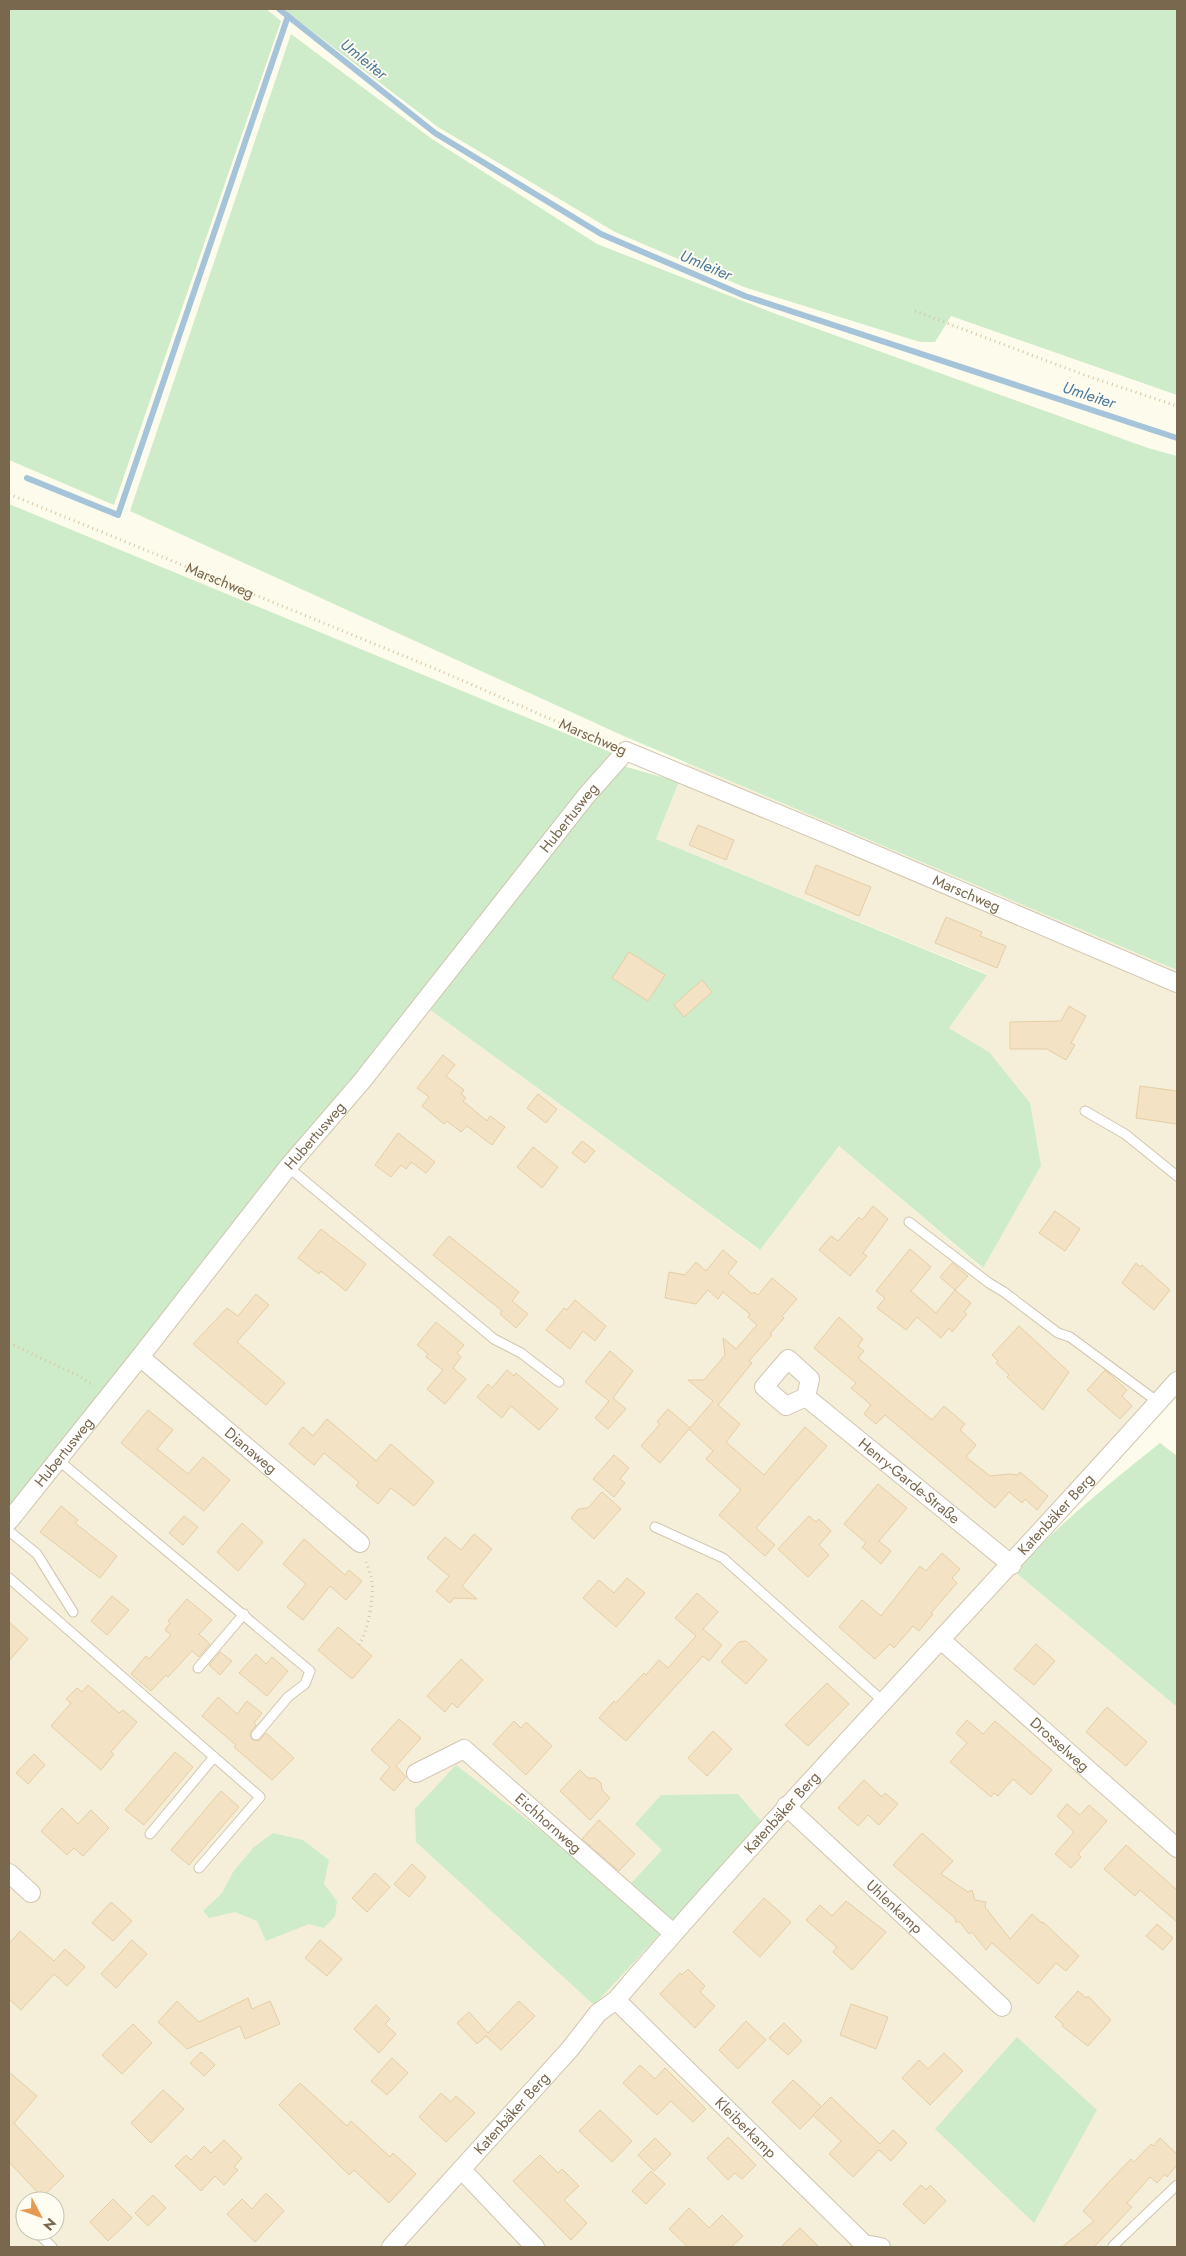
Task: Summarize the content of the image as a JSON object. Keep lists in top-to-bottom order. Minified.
{"streets":{"street":["Marschweg","Hubertusweg","Dianaweg","Henry-Garde-Straße","Katenbäker Berg","Drosselweg","Eichhornweg","Uhlenkamp","Kleiberkamp"]},"crossings":[["Marschweg","Hubertusweg"],["Hubertusweg","Dianaweg"],["Henry-Garde-Straße","Katenbäker Berg"],["Katenbäker Berg","Drosselweg"],["Katenbäker Berg","Eichhornweg"],["Katenbäker Berg","Uhlenkamp"],["Katenbäker Berg","Kleiberkamp"]],"water":["Umleiter"],"north":"bottom right"}
